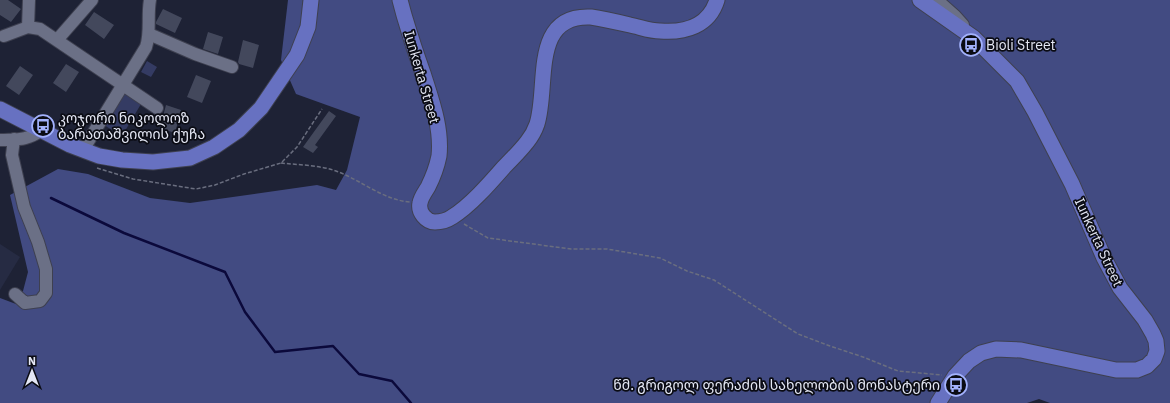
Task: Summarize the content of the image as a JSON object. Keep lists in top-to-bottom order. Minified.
{"streets":{"main road":["Iunkerta Street"]},"places":{"bus stop":["Bioli Street","კოჯორი ნიკოლოზ ბარათაშვილის ქუჩა","წმ. გრიგოლ ფერაძის სახელობის მონასტერი"]},"north":"top"}
